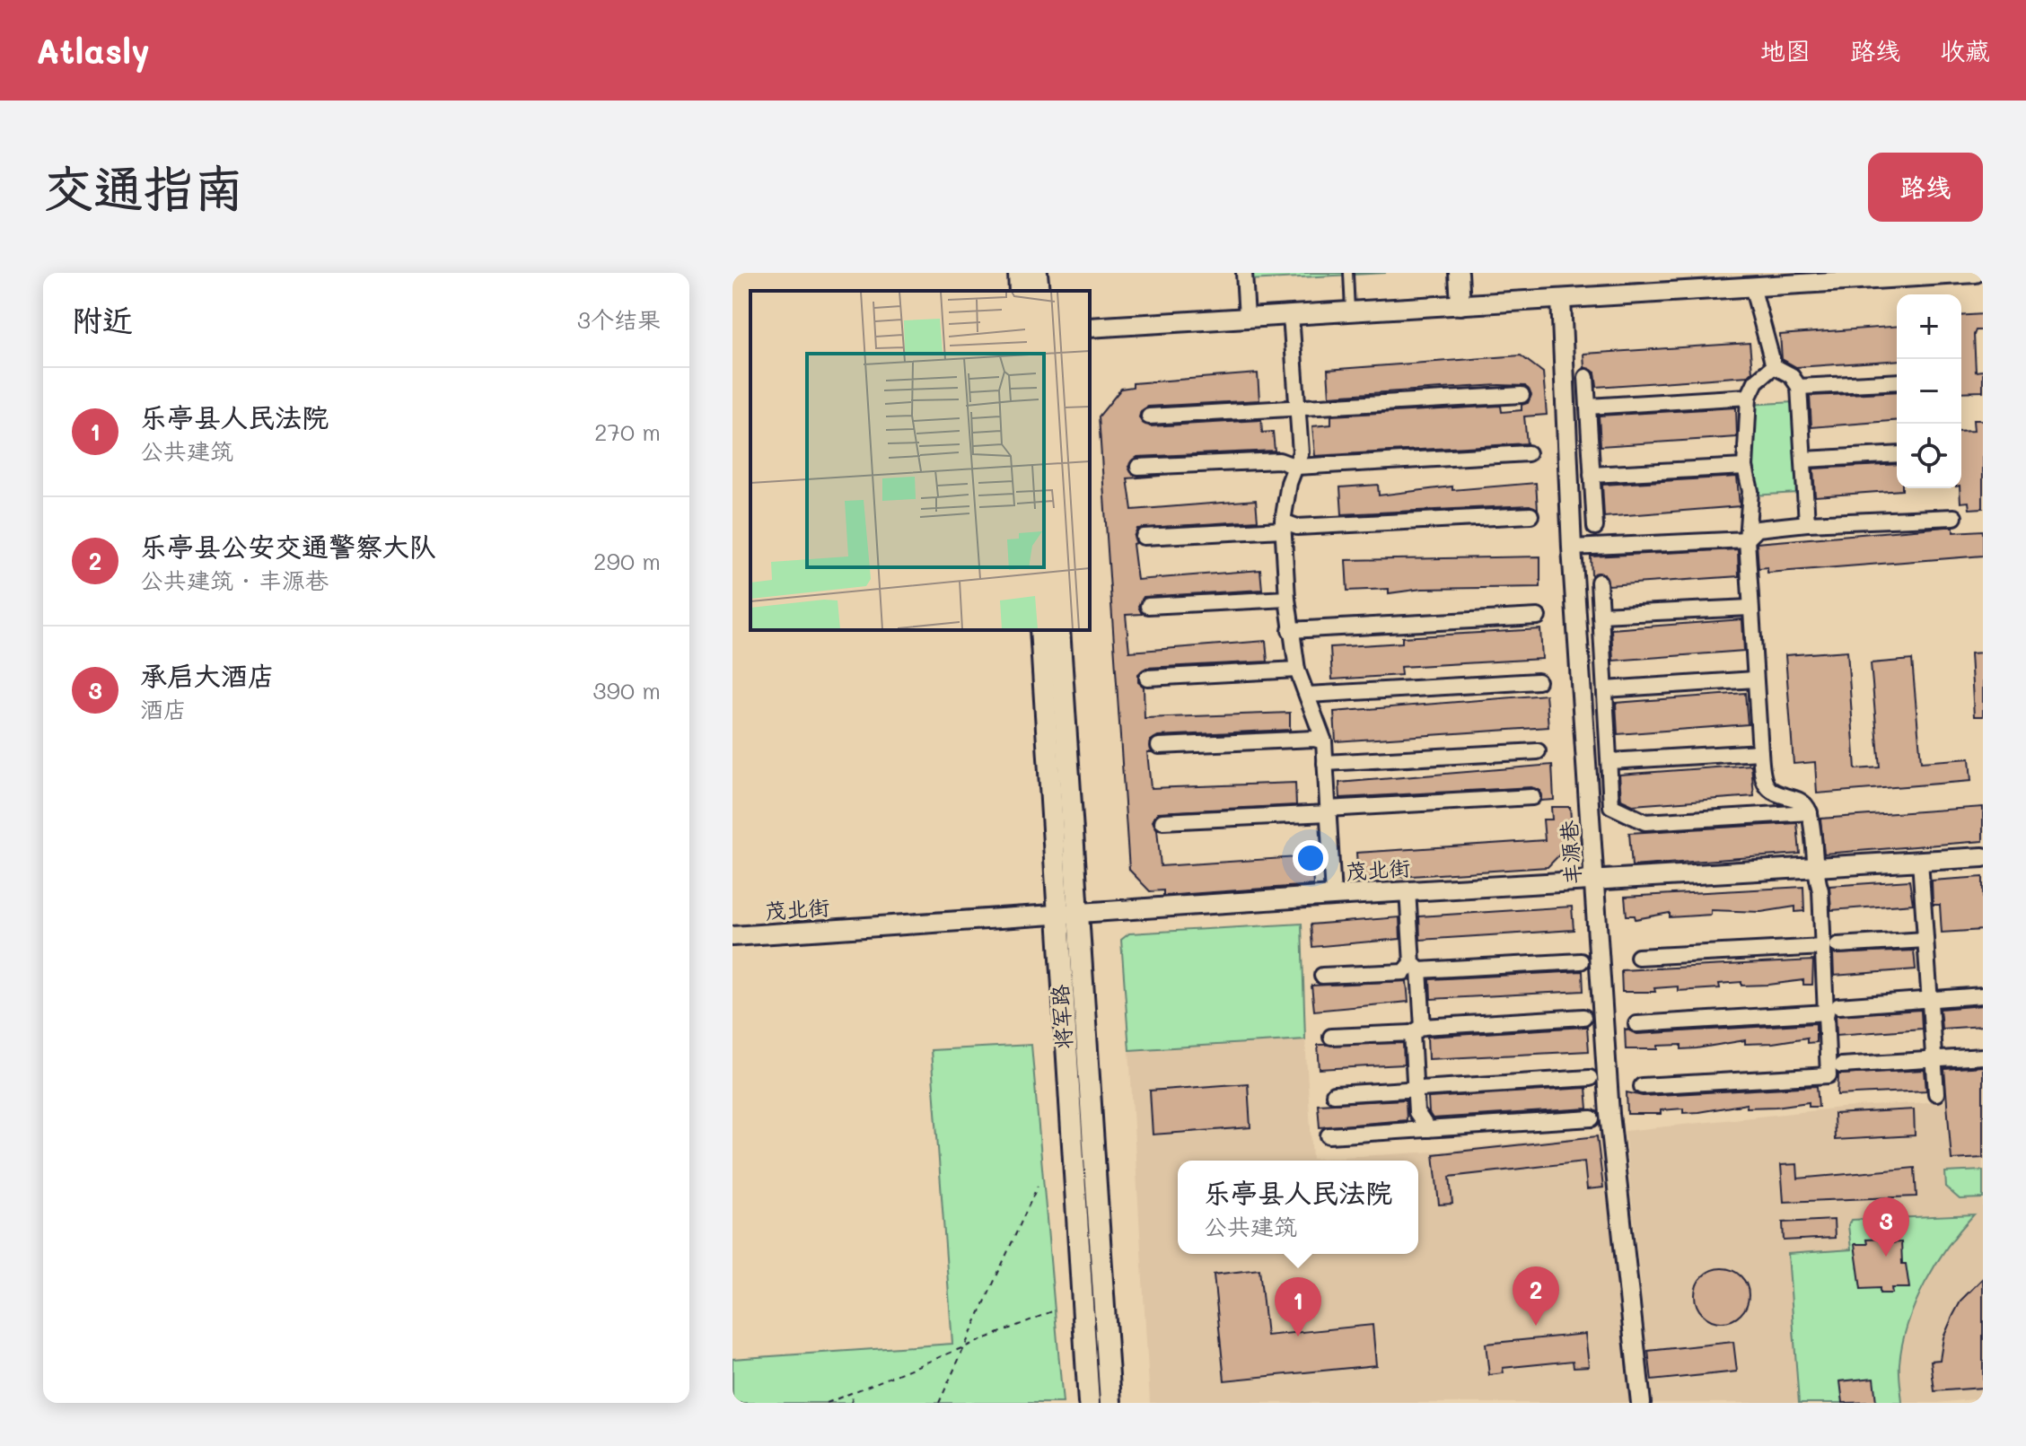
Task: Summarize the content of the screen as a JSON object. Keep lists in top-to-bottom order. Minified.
{"streets":{"main road":["将军路"],"street":["丰源巷","茂北街"]},"crossings":[["丰源巷","茂北街"],["茂北街","将军路"]],"page":{"header":"Atlasly","nav":["地图","路线","收藏"],"buttons":"路线","title":"交通指南","heading":["附近","3个结果"],"map_buttons":["+","−"],"list":[{"mark":"1","name":"乐亭县人民法院","note":"公共建筑","value":"270 m"},{"mark":"2","name":"乐亭县公安交通警察大队","note":"公共建筑 · 丰源巷","value":"290 m"},{"mark":"3","name":"承启大酒店","note":"酒店","value":"390 m"}],"popup":["乐亭县人民法院","公共建筑"],"pins":["3","2","1"]}}
